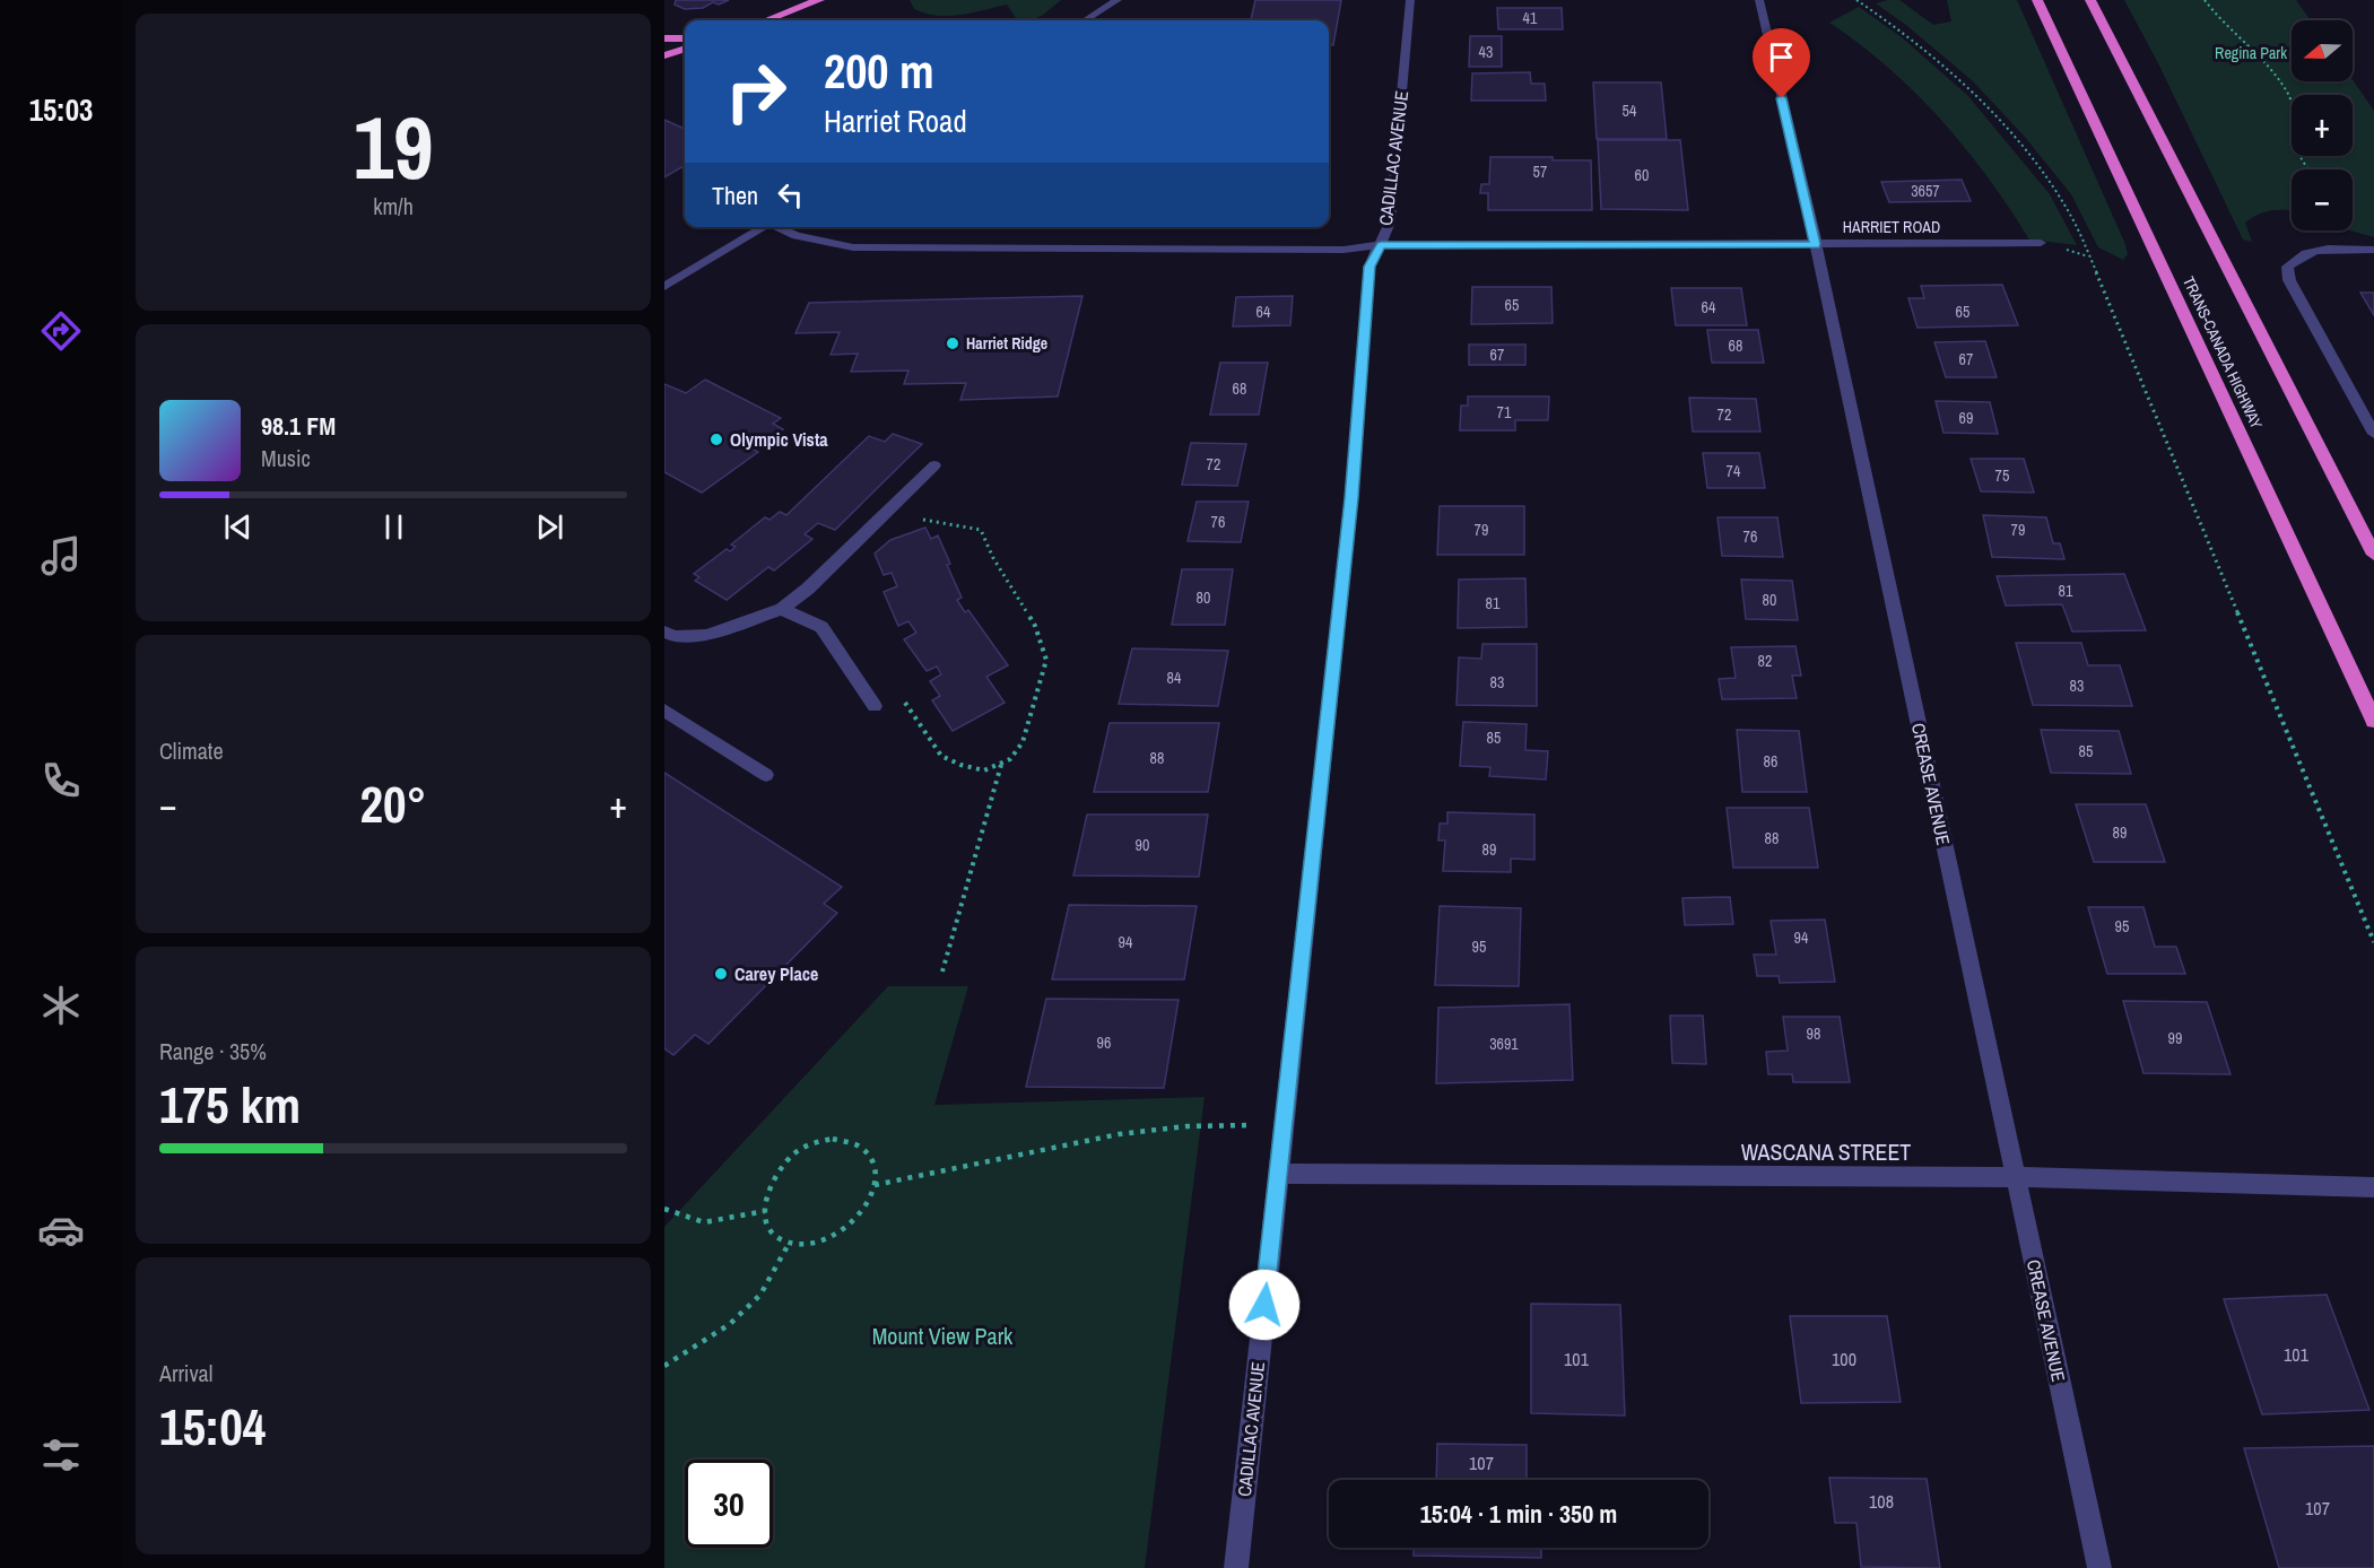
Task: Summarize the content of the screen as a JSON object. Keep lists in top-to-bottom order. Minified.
{"streets":{"highway":["TRANS-CANADA HIGHWAY"],"street":["CADILLAC AVENUE","HARRIET ROAD","CREASE AVENUE","WASCANA STREET"]},"crossings":[["CADILLAC AVENUE","HARRIET ROAD"],["CADILLAC AVENUE","WASCANA STREET"],["HARRIET ROAD","CREASE AVENUE"],["CREASE AVENUE","WASCANA STREET"]],"parks":["Regina Park","Mount View Park"],"places":["Harriet Ridge","Olympic Vista","Carey Place"],"house_numbers":["41","43","54","57","60","3657","65","64","64","65","68","67","67","68","71","72","69","72","74","75","76","79","79","76","81","80","80","81","82","84","83","83","85","85","88","86","89","88","90","89","95","94","94","95","98","99","96","3691","101","101","100","107","108","107"],"north":"left","page":{"tabs":"15:03","tile":[["19","km/h"],"Climate",["Range · 35%","175 km"],["Arrival","15:04"]],"map_buttons":["+","−"],"turn":["200 m","Harriet Road"],"then":"Then","song":["98.1 FM","Music"],"heat":["−","20°","+"],"limit":"30","trip":"15:04 · 1 min · 350 m"}}
